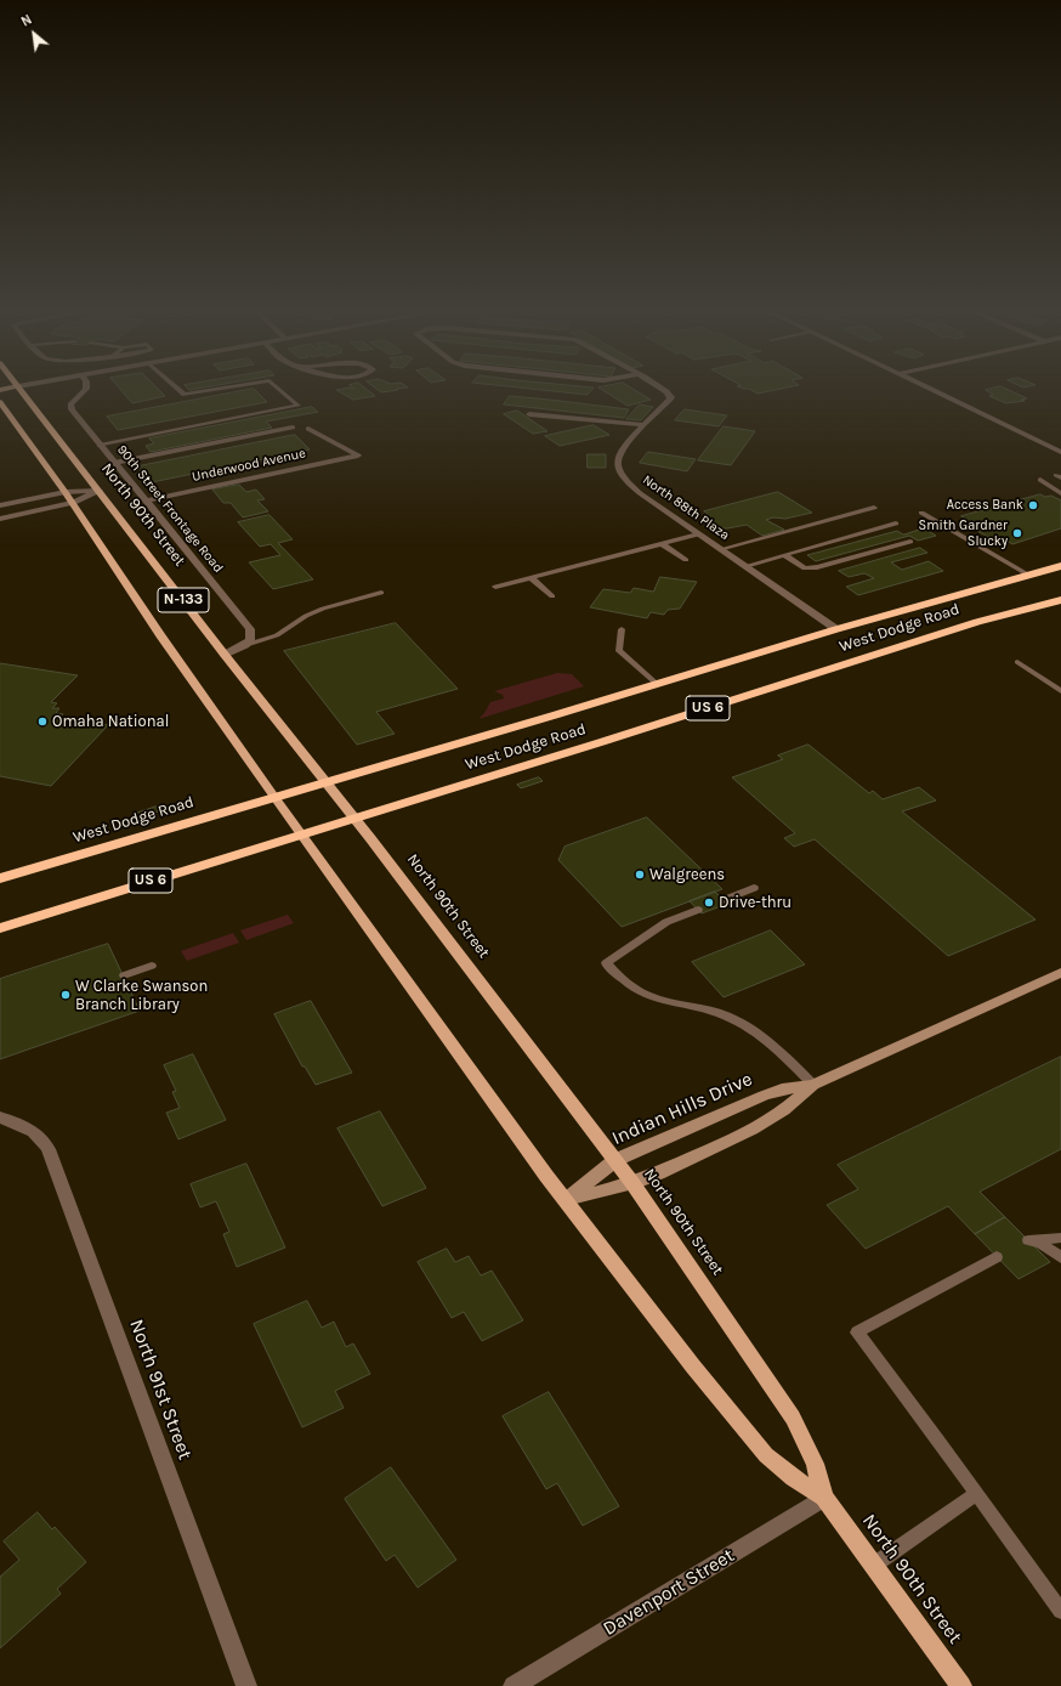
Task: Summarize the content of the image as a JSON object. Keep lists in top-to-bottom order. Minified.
{"streets":{"highway":["West Dodge Road","US 6"],"main road":["North 90th Street","N-133"],"street":["Underwood Avenue","North 88th Plaza","90th Street Frontage Road","Indian Hills Drive","North 91st Street","Davenport Street"]},"crossings":[["Underwood Avenue","90th Street Frontage Road"],["North 88th Plaza","West Dodge Road"],["North 90th Street","West Dodge Road"],["North 90th Street","Indian Hills Drive"],["North 90th Street","Davenport Street"]],"places":["Access Bank","Smith Gardner Slucky","Omaha National","Walgreens","Drive-thru","W Clarke Swanson Branch Library"],"north":"top left"}
